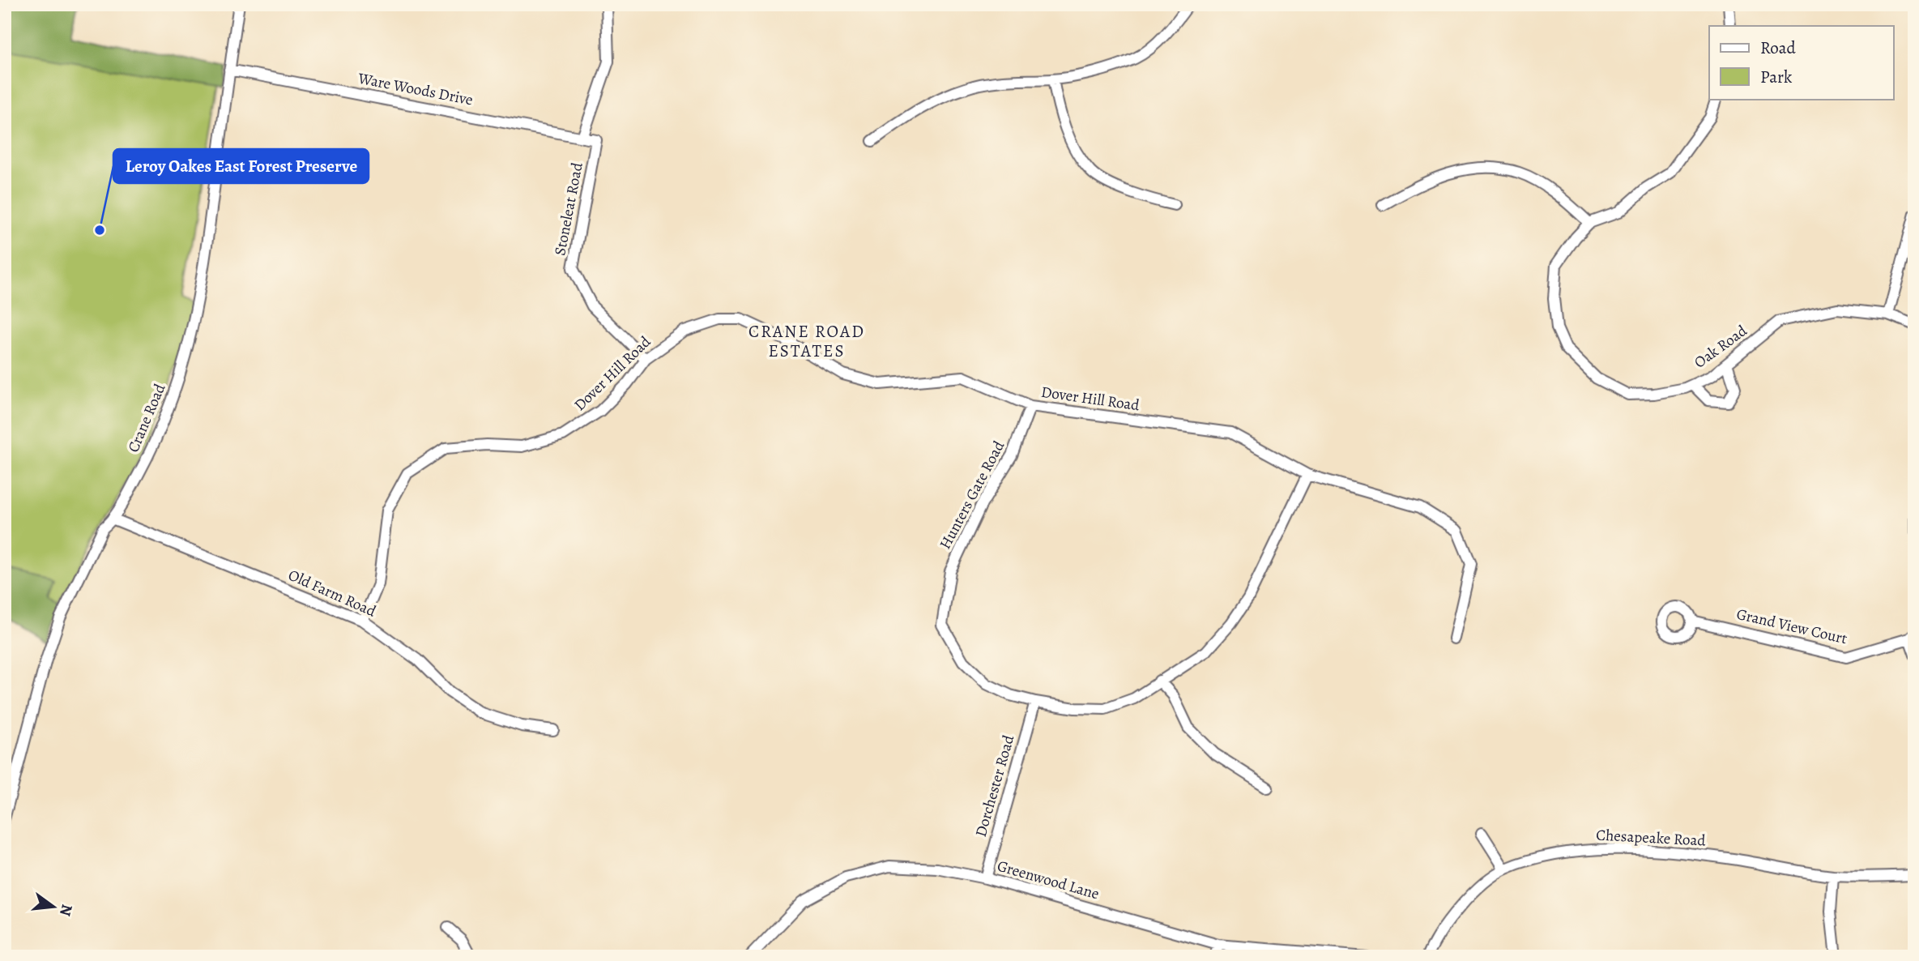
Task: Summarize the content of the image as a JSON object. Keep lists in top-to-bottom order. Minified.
{"streets":{"street":["Ware Woods Drive","Stoneleat Road","Oak Road","Dover Hill Road","Crane Road","Hunters Gate Road","Old Farm Road","Grand View Court","Dorchester Road","Chesapeake Road","Greenwood Lane"]},"crossings":[["Ware Woods Drive","Stoneleat Road"],["Ware Woods Drive","Crane Road"],["Stoneleat Road","Dover Hill Road"],["Dover Hill Road","Hunters Gate Road"],["Dover Hill Road","Old Farm Road"],["Crane Road","Old Farm Road"],["Hunters Gate Road","Dorchester Road"],["Dorchester Road","Greenwood Lane"]],"districts":["CRANE ROAD ESTATES"],"places":["Leroy Oakes East Forest Preserve"],"legend":["Road","Park"],"north":"right"}
